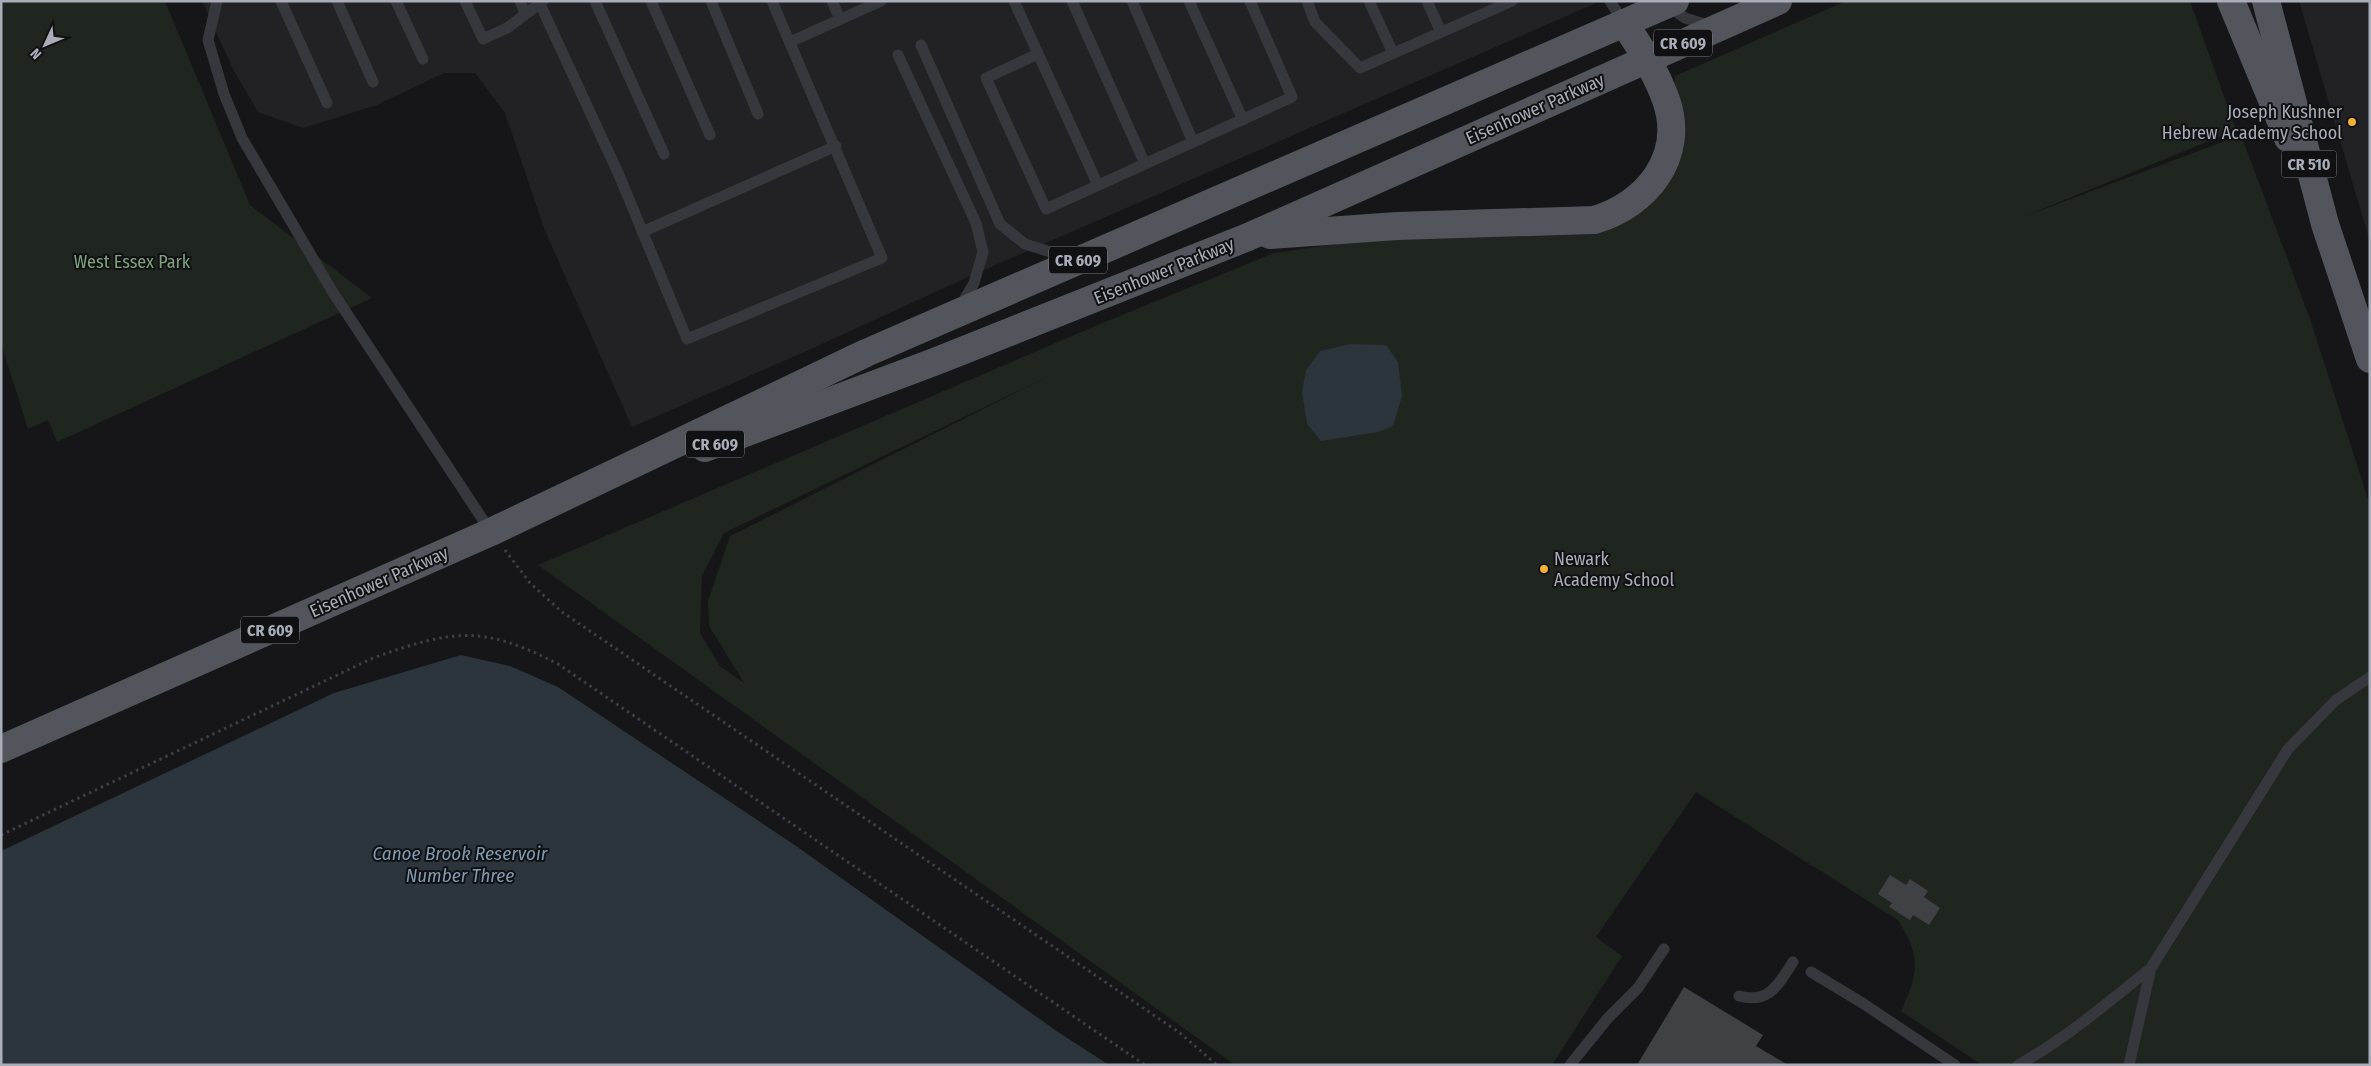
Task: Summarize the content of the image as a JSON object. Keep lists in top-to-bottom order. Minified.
{"streets":{"main road":["CR 609","Eisenhower Parkway","CR 510"]},"water":["Canoe Brook Reservoir Number Three"],"parks":["West Essex Park"],"places":["Joseph Kushner Hebrew Academy School","Newark Academy School"],"north":"bottom left"}
